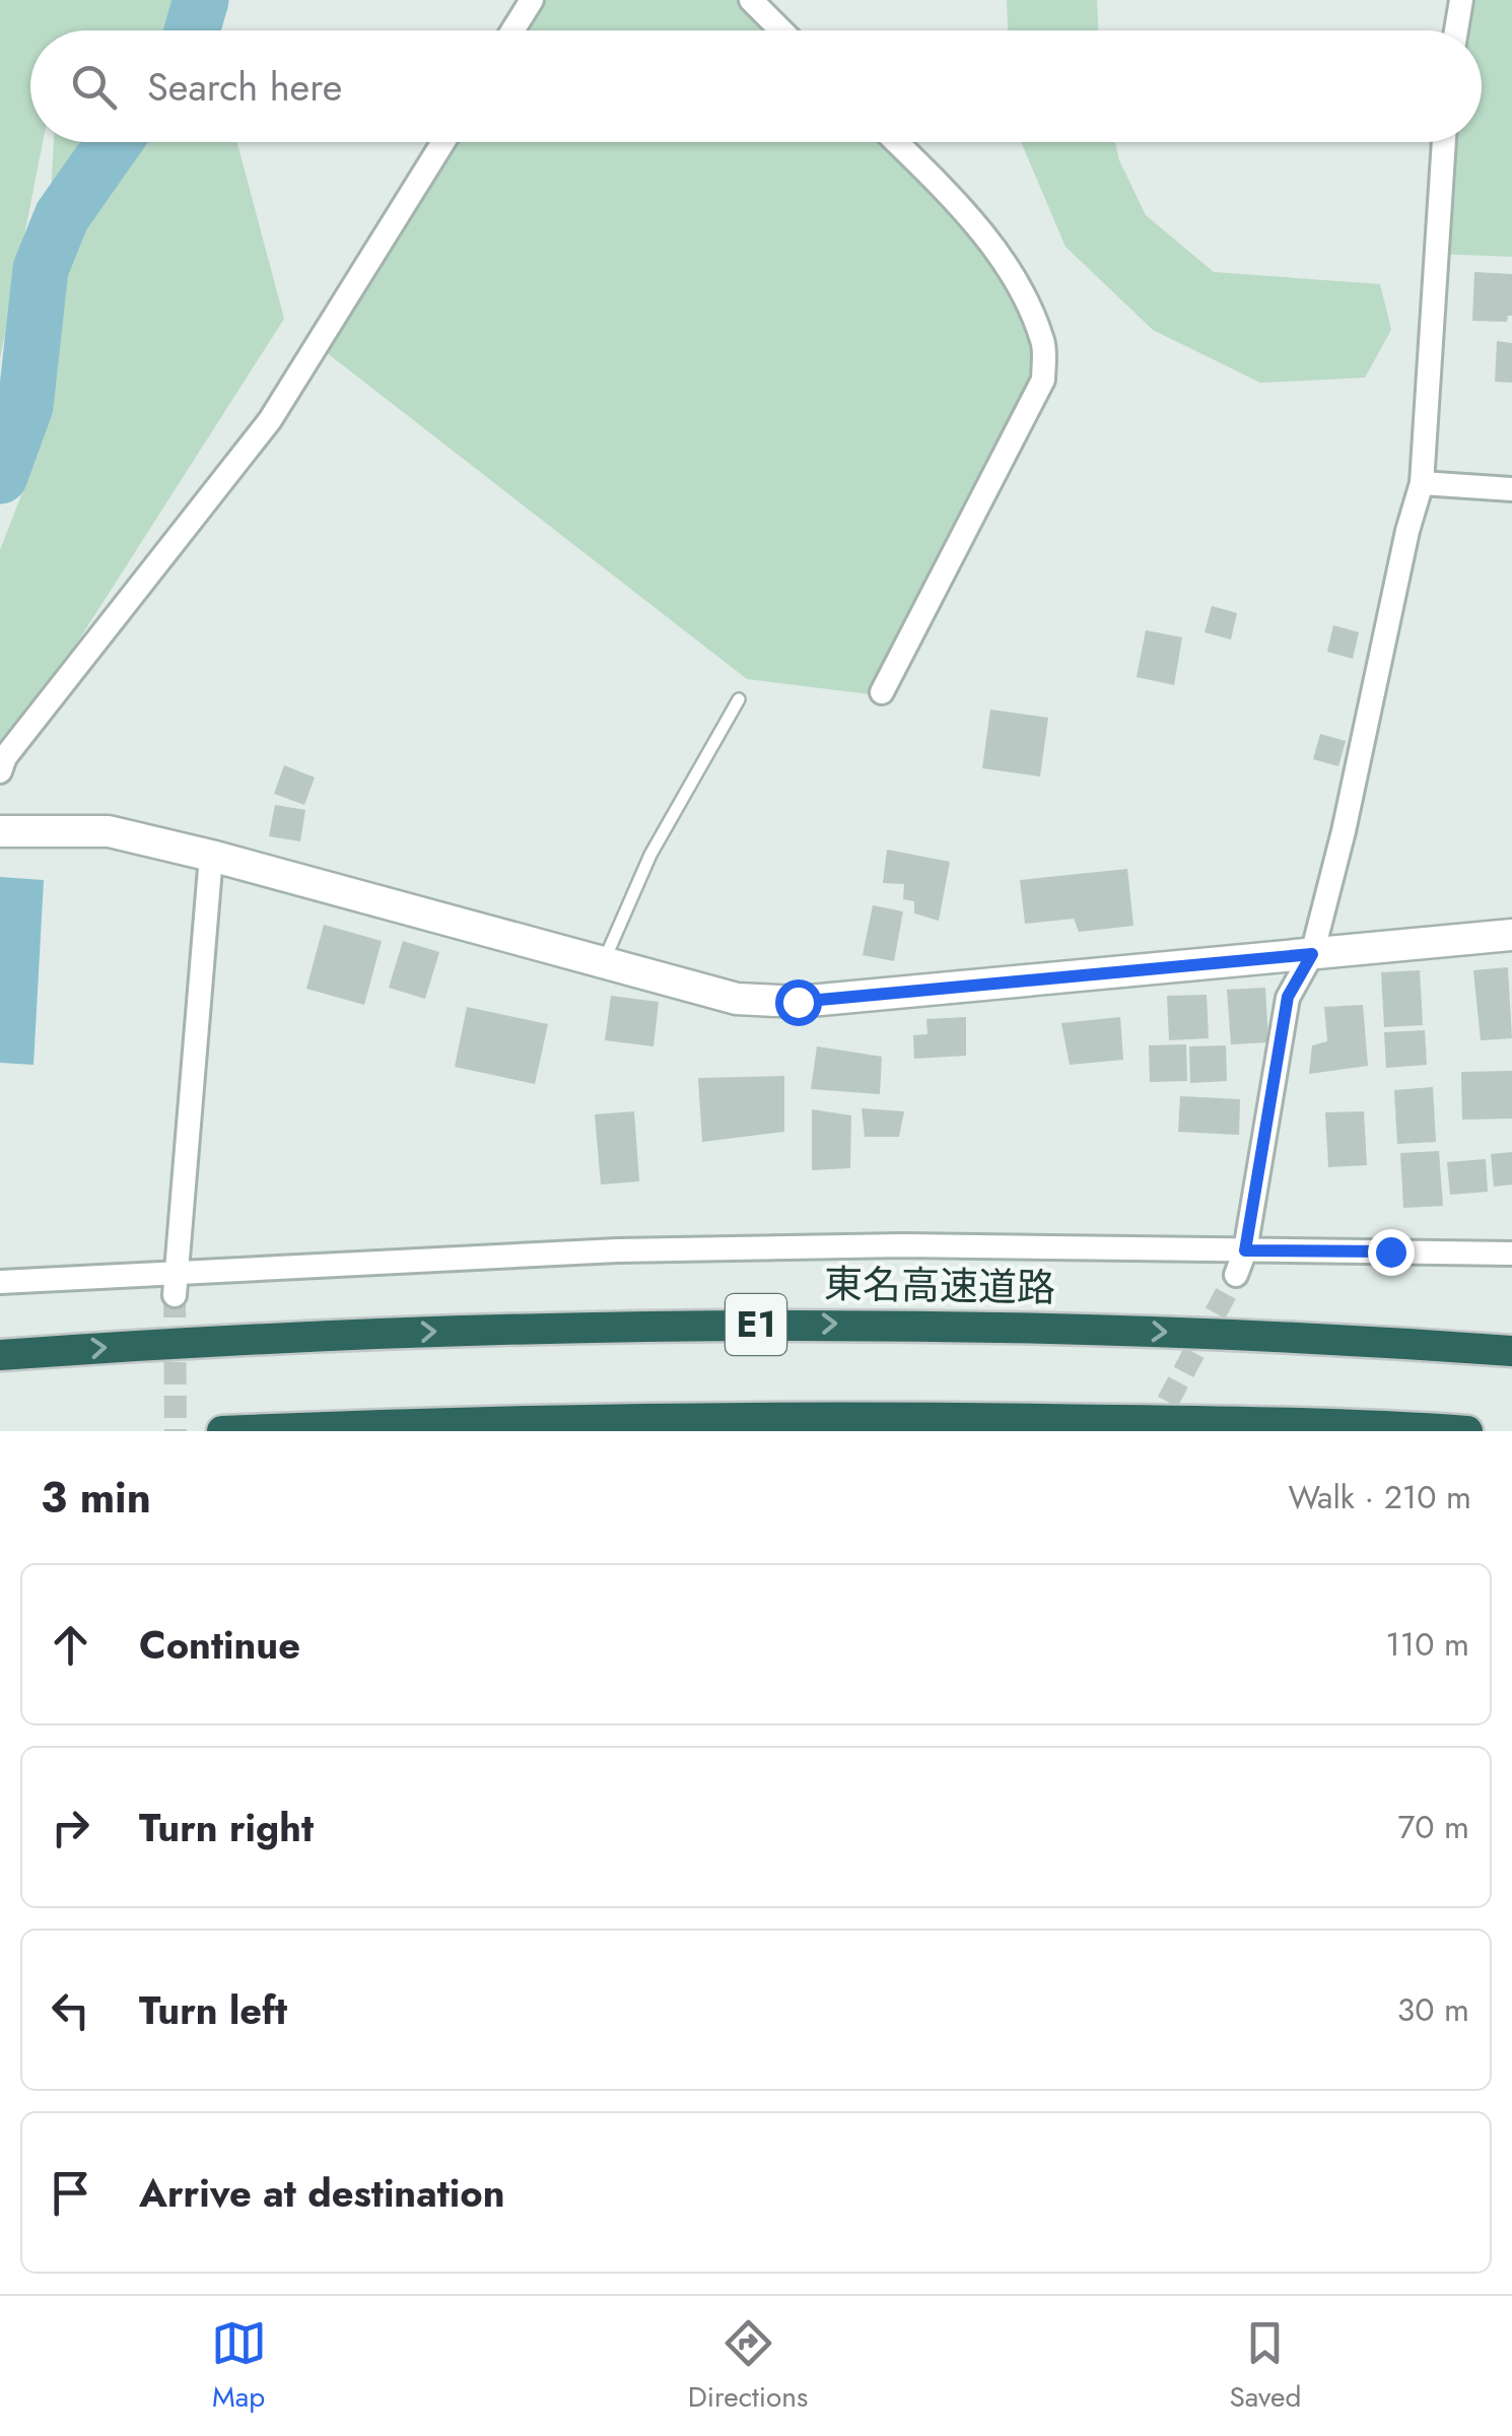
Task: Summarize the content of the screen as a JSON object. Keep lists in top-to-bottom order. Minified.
{"streets":{"highway":["東名高速道路","E1"]},"page":{"search":"Search here","heading":["3 min","Walk · 210 m"],"list":[["Continue","110 m"],["Turn right","70 m"],["Turn left","30 m"],"Arrive at destination"],"nav":["Map","Directions","Saved"]}}
